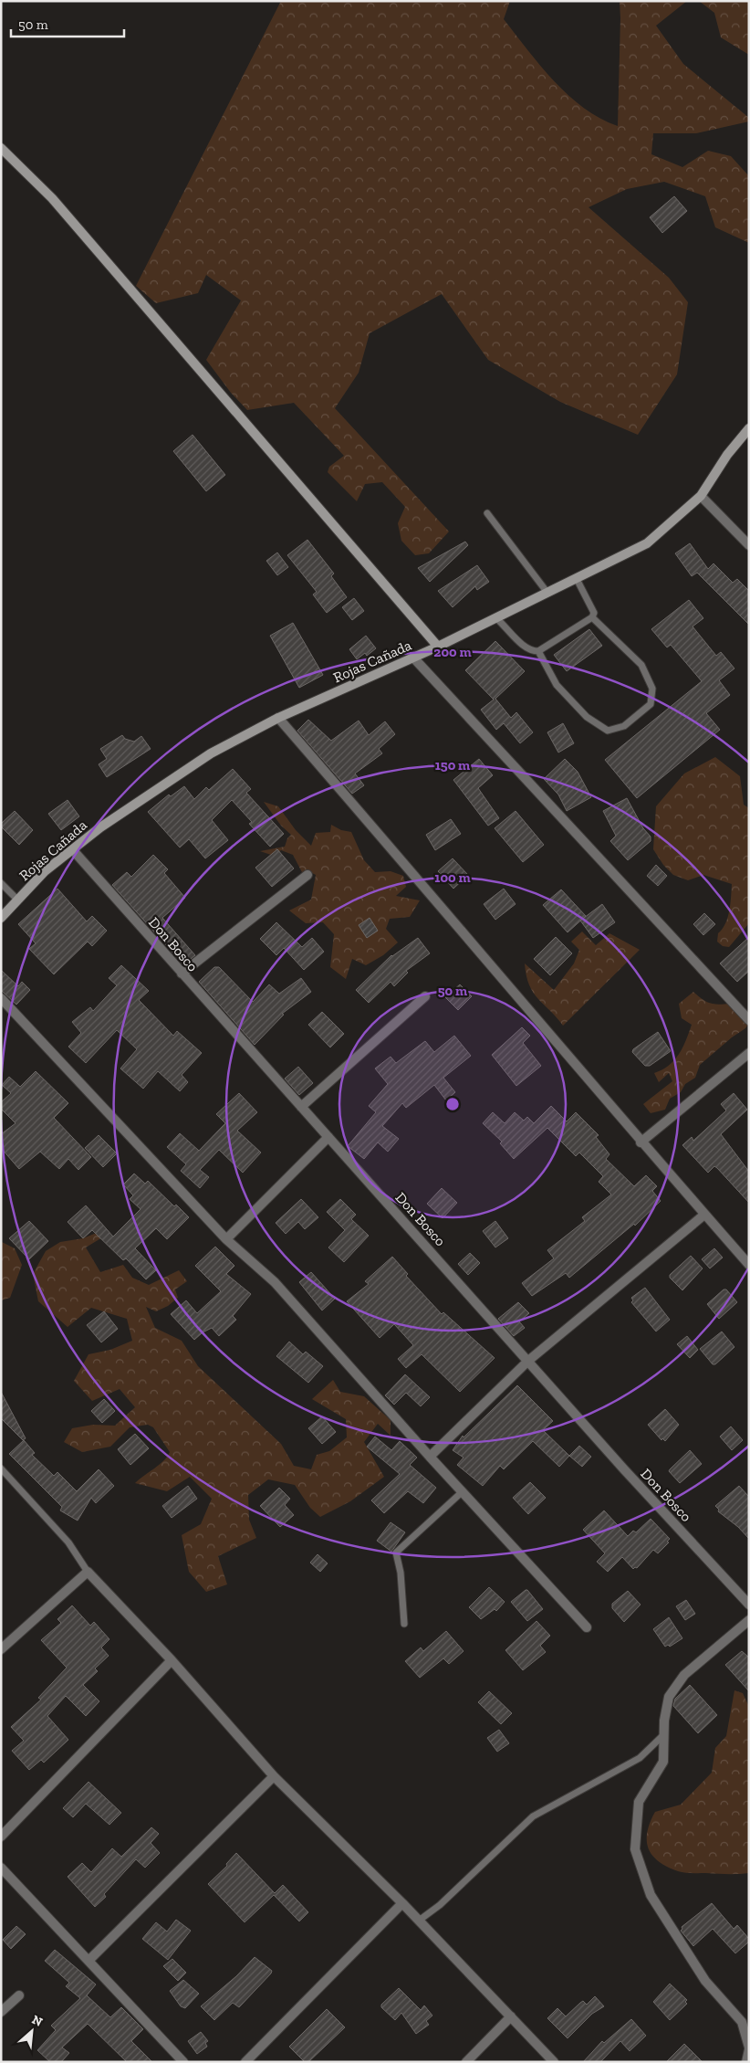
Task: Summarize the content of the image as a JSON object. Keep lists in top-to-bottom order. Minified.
{"streets":{"main road":["Rojas Cañada"],"street":["Don Bosco"]},"crossings":[["Rojas Cañada","Don Bosco"]],"scale_bar":"50 m","north":"top right","rings":["200 m","150 m","100 m","50 m"]}
